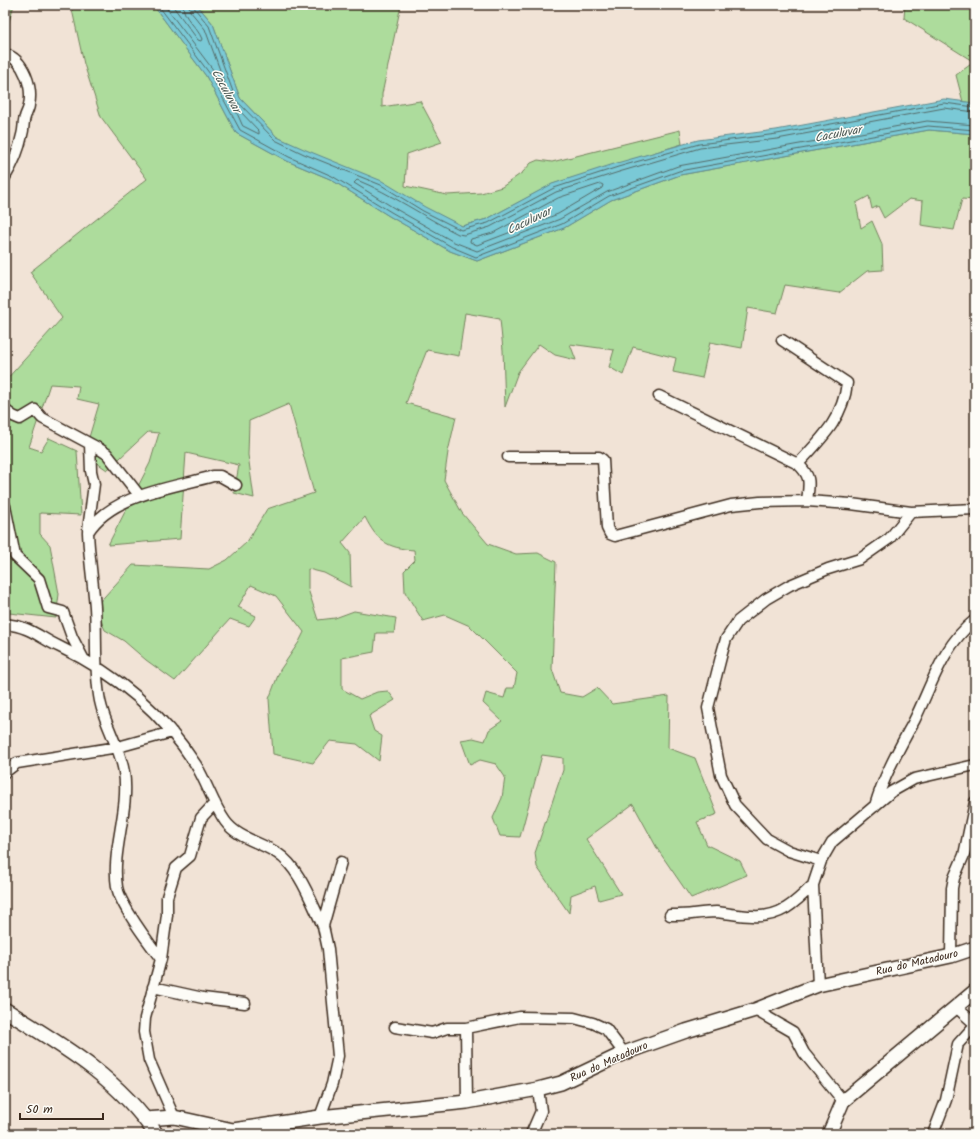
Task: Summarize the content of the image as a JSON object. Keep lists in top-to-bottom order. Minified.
{"streets":{"street":["Rua do Matadouro"]},"water":["Caculuvar"],"scale_bar":"50 m"}
